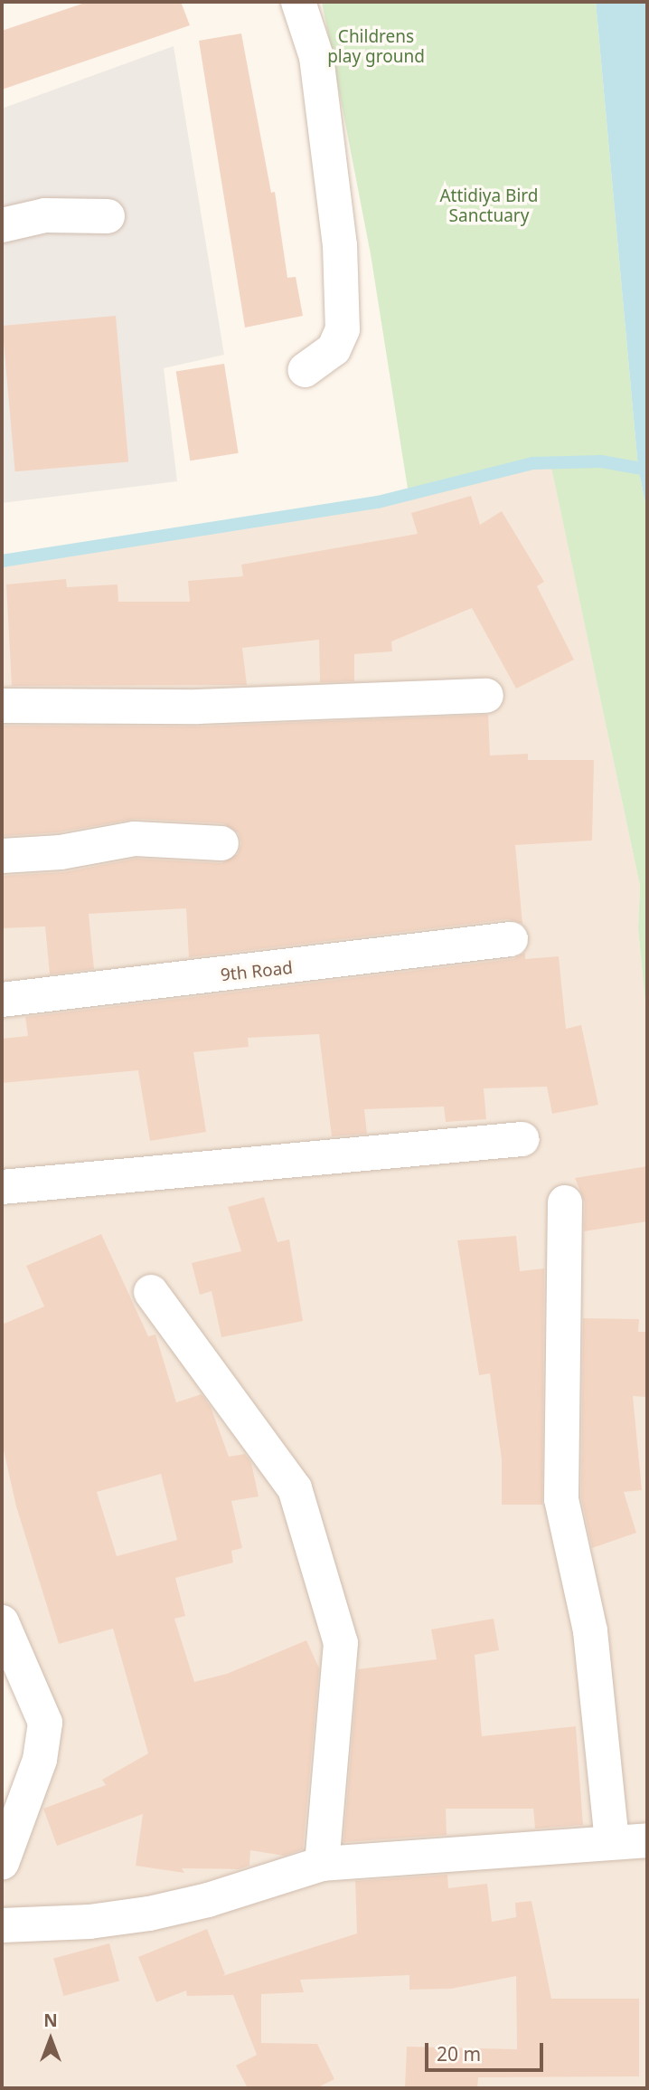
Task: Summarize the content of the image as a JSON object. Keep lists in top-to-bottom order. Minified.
{"streets":{"street":["9th Road"]},"parks":["Childrens play ground","Attidiya Bird Sanctuary"],"scale_bar":"20 m","north":"top"}
